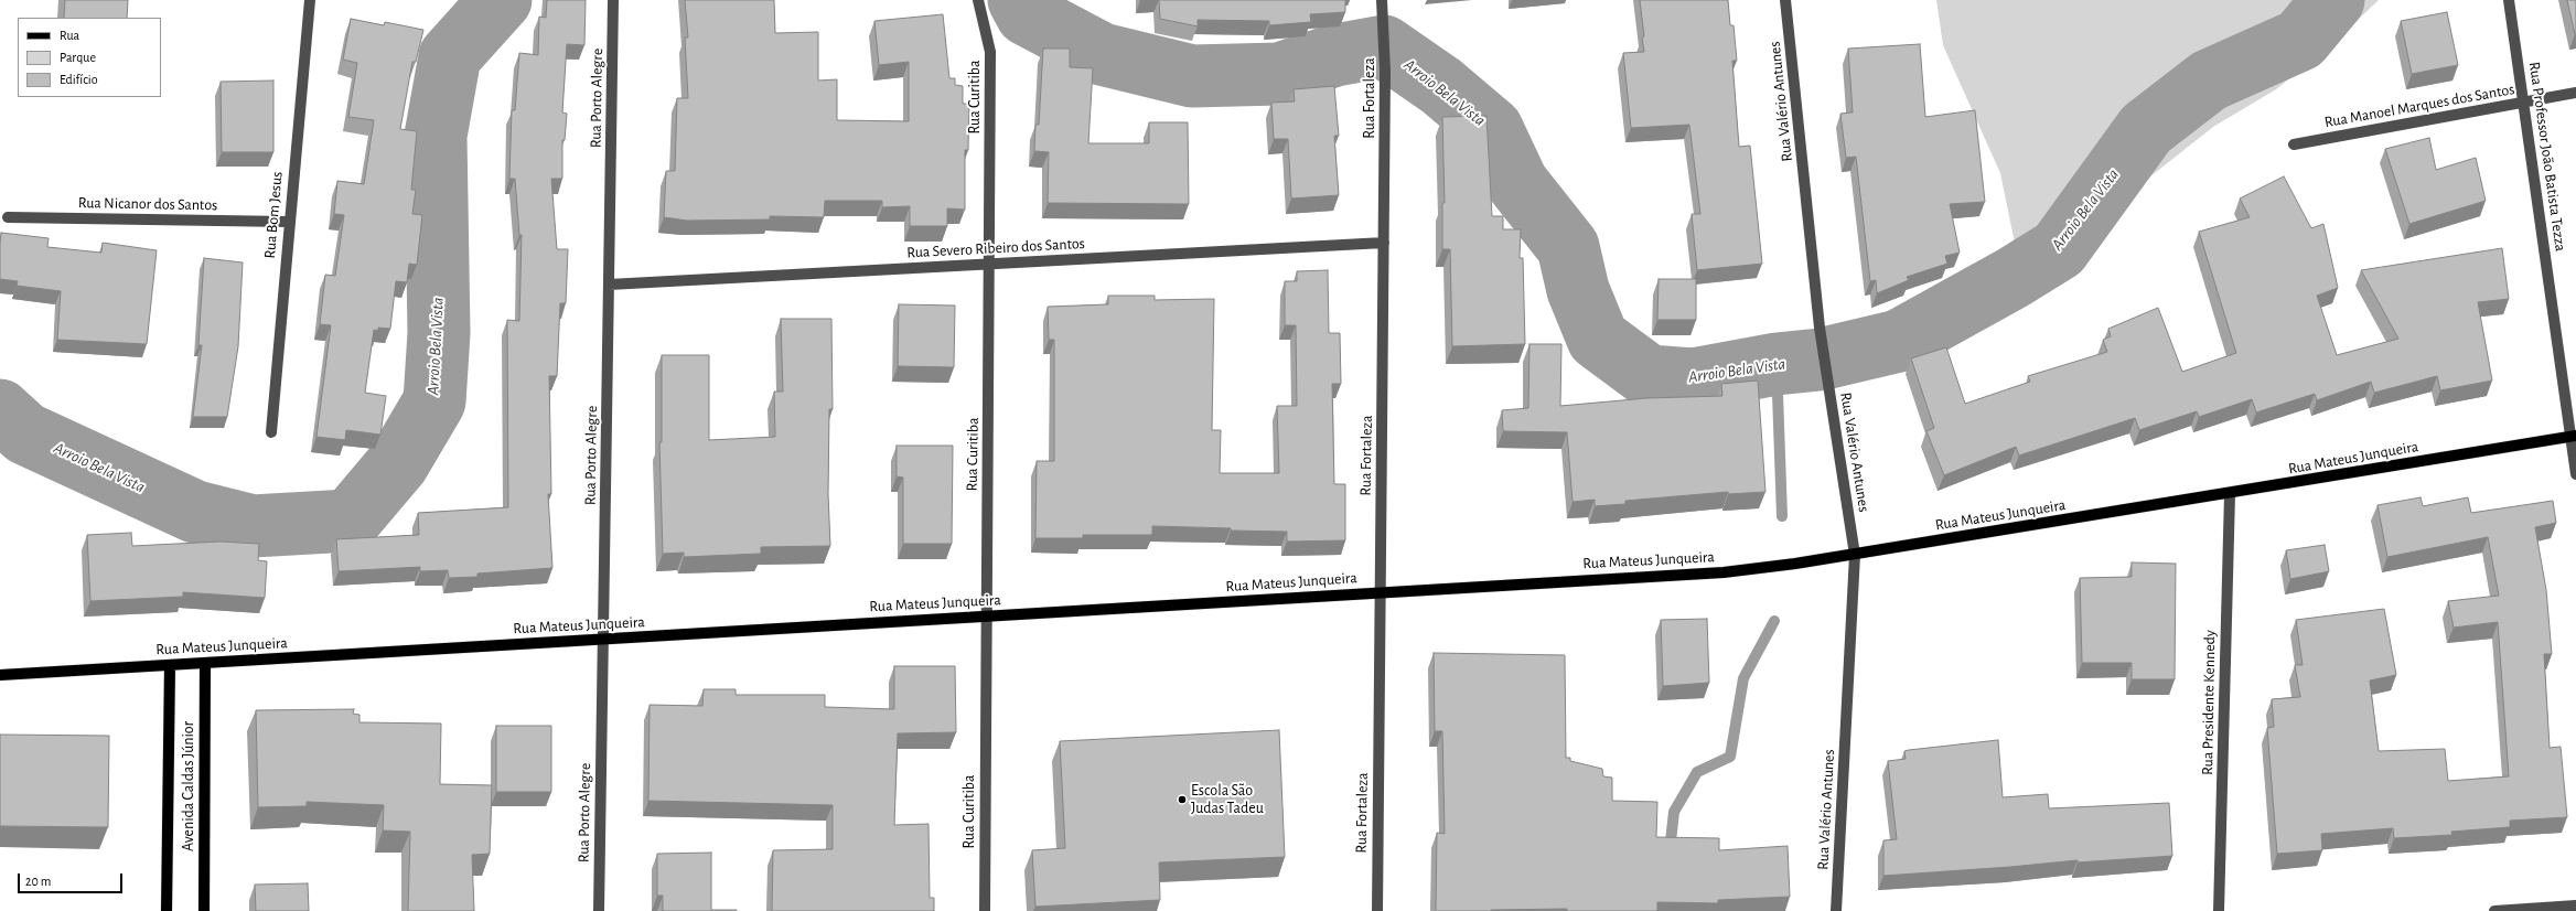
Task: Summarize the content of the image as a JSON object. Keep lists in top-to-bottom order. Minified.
{"streets":{"main road":["Rua Mateus Junqueira","Avenida Caldas Júnior"],"street":["Rua Curitiba","Rua Porto Alegre","Rua Fortaleza","Rua Valério Antunes","Rua Manoel Marques dos Santos","Rua Professor João Batista Tezza","Rua Nicanor dos Santos","Rua Bom Jesus","Rua Severo Ribeiro dos Santos","Rua Presidente Kennedy"]},"crossings":[["Rua Curitiba","Rua Severo Ribeiro dos Santos"],["Rua Curitiba","Rua Mateus Junqueira"],["Rua Porto Alegre","Rua Severo Ribeiro dos Santos"],["Rua Porto Alegre","Rua Mateus Junqueira"],["Rua Fortaleza","Rua Severo Ribeiro dos Santos"],["Rua Fortaleza","Rua Mateus Junqueira"],["Rua Valério Antunes","Rua Mateus Junqueira"],["Rua Manoel Marques dos Santos","Rua Professor João Batista Tezza"],["Rua Professor João Batista Tezza","Rua Mateus Junqueira"],["Rua Nicanor dos Santos","Rua Bom Jesus"],["Rua Mateus Junqueira","Rua Presidente Kennedy"],["Rua Mateus Junqueira","Avenida Caldas Júnior"]],"water":["Arroio Bela Vista"],"places":["Escola São Judas Tadeu"],"legend":["Rua","Parque","Edifício"],"scale_bar":"20 m"}
